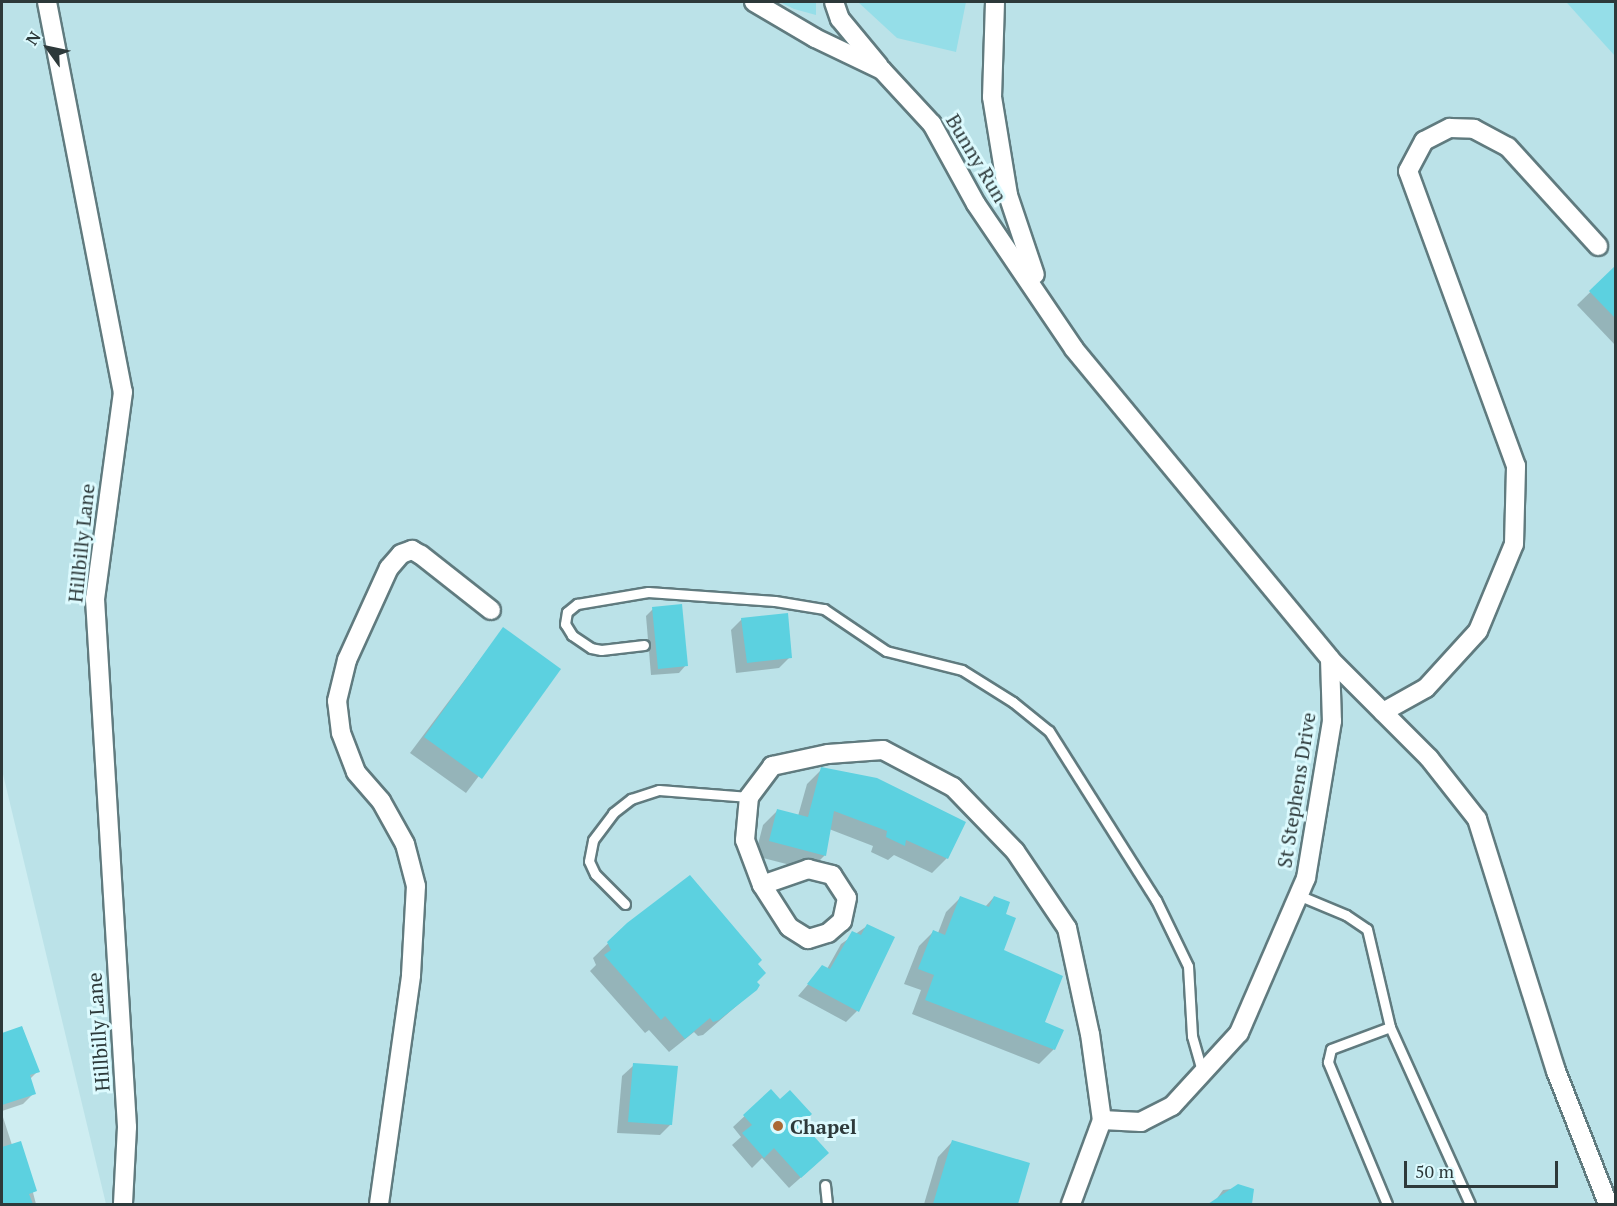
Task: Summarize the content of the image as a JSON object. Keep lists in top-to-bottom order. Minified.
{"streets":{"street":["Bunny Run","Hillbilly Lane","St Stephens Drive"]},"places":["Chapel"],"scale_bar":"50 m","north":"top left"}
